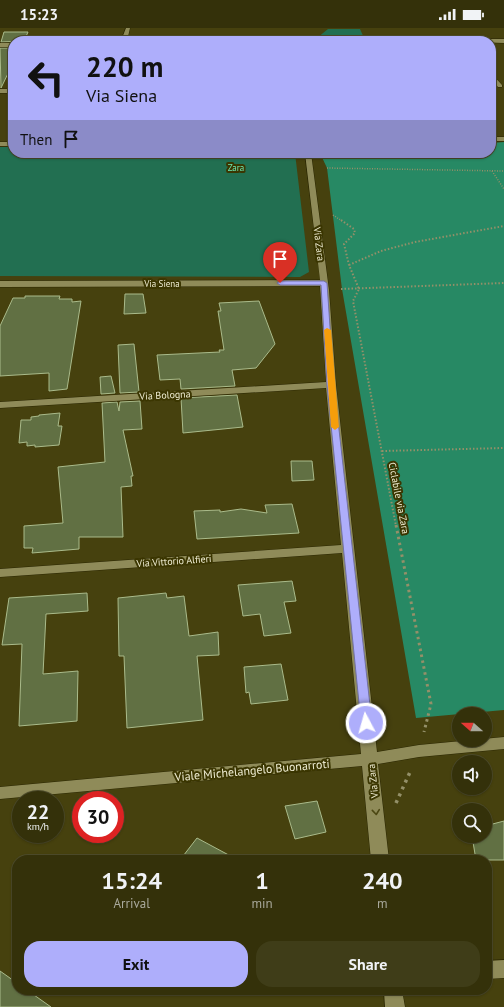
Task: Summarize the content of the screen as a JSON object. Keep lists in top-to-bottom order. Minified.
{"streets":{"street":["Via Zara","Via Siena","Via Bologna","Via Vittorio Alfieri","Viale Michelangelo Buonarroti"],"path":["Ciclabile via Zara"]},"crossings":[["Via Zara","Via Siena"],["Via Zara","Via Bologna"],["Via Zara","Via Vittorio Alfieri"],["Via Zara","Viale Michelangelo Buonarroti"],["Ciclabile via Zara","Viale Michelangelo Buonarroti"]],"parks":["Zara"],"north":"left","page":{"status":"15:23","turn":["220 m","Via Siena"],"then":"Then","speed":"22 km/h","limit":"30","eta":["15:24","Arrival","1","min","240","m"],"buttons":["Exit","Share"]}}
